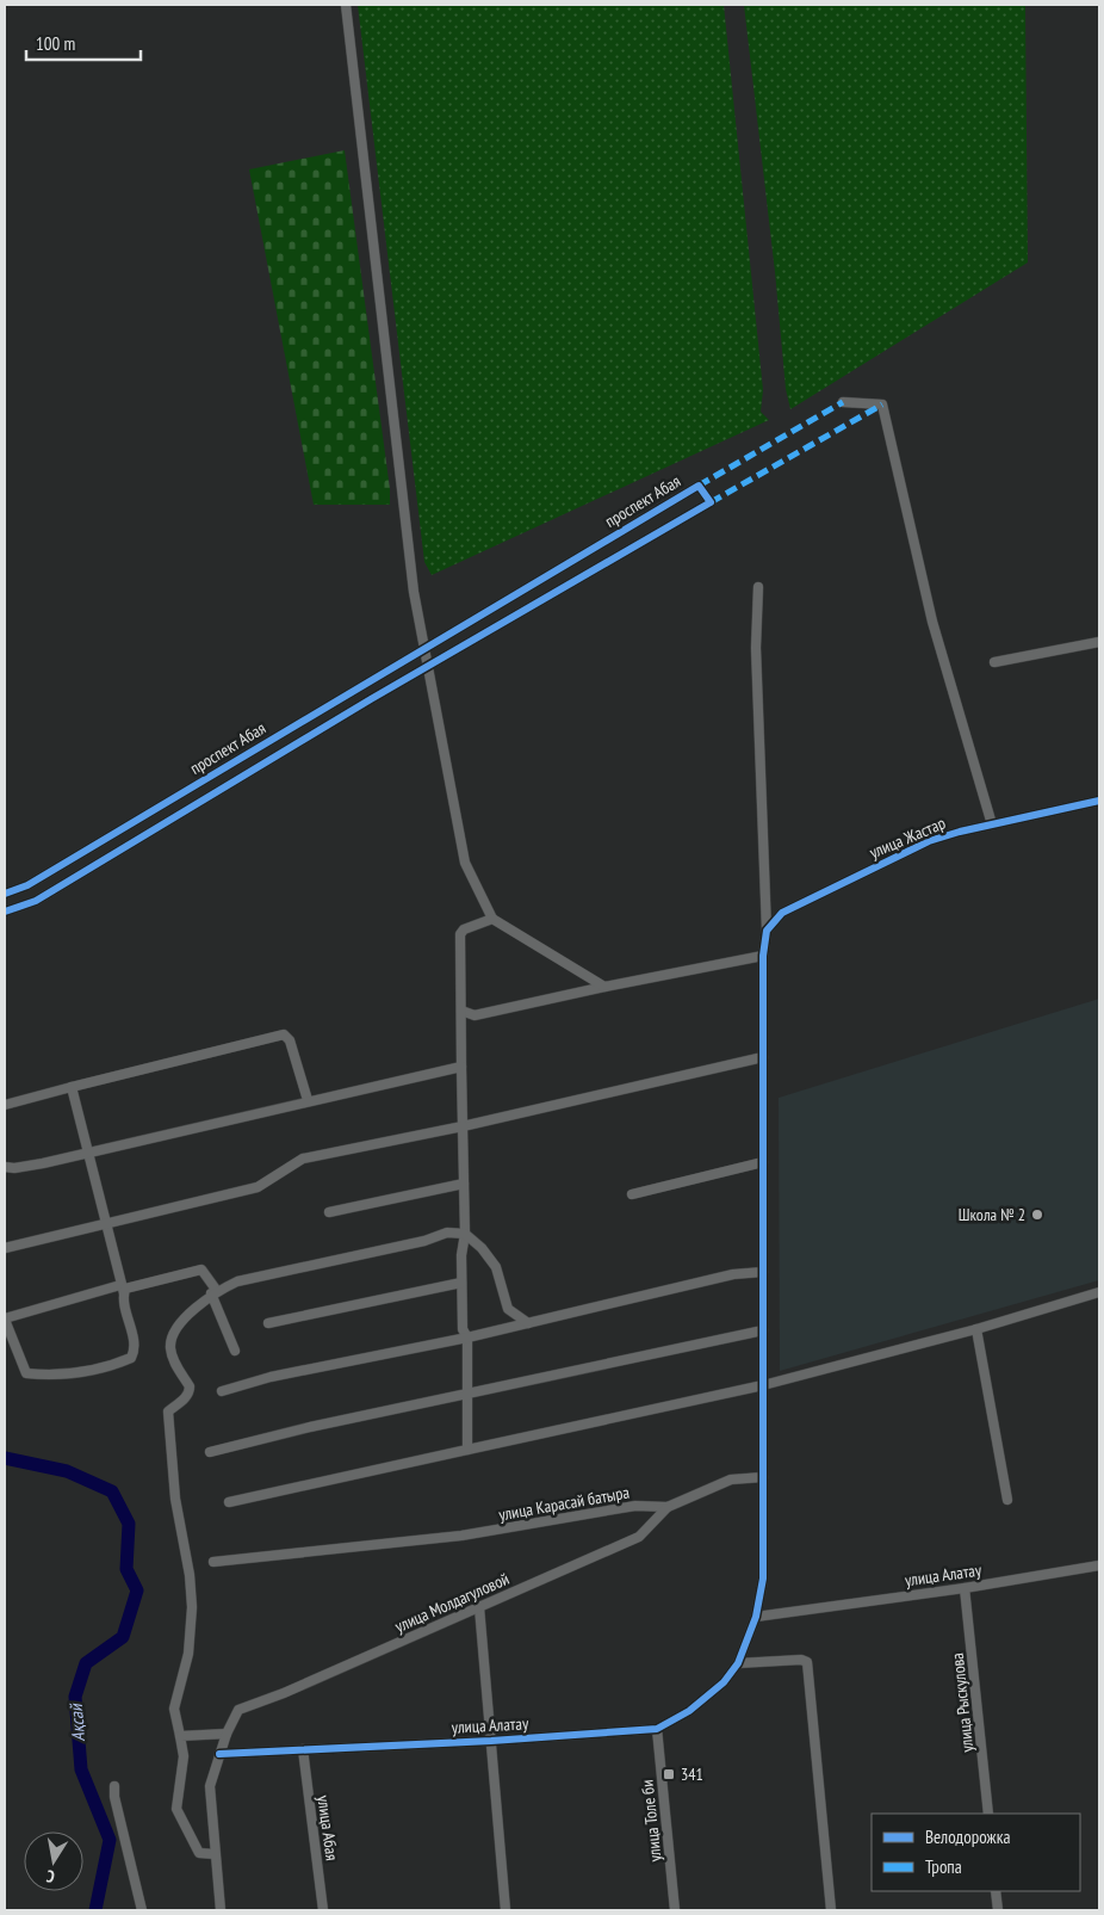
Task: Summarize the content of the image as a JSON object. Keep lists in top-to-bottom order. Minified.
{"streets":{"street":["проспект Абая","улица Жастар","улица Карасай батыра","улица Алатау","улица Молдагуловой","улица Рыскулова","улица Толе би","улица Абая"]},"crossings":[["улица Карасай батыра","улица Молдагуловой"],["улица Алатау","улица Рыскулова"],["улица Алатау","улица Толе би"],["улица Алатау","улица Абая"]],"water":["Ақсай"],"places":{"other":["Школа № 2"],"transit":["341"]},"legend":["Велодорожка","Тропа"],"scale_bar":"100 m","north":"bottom"}
